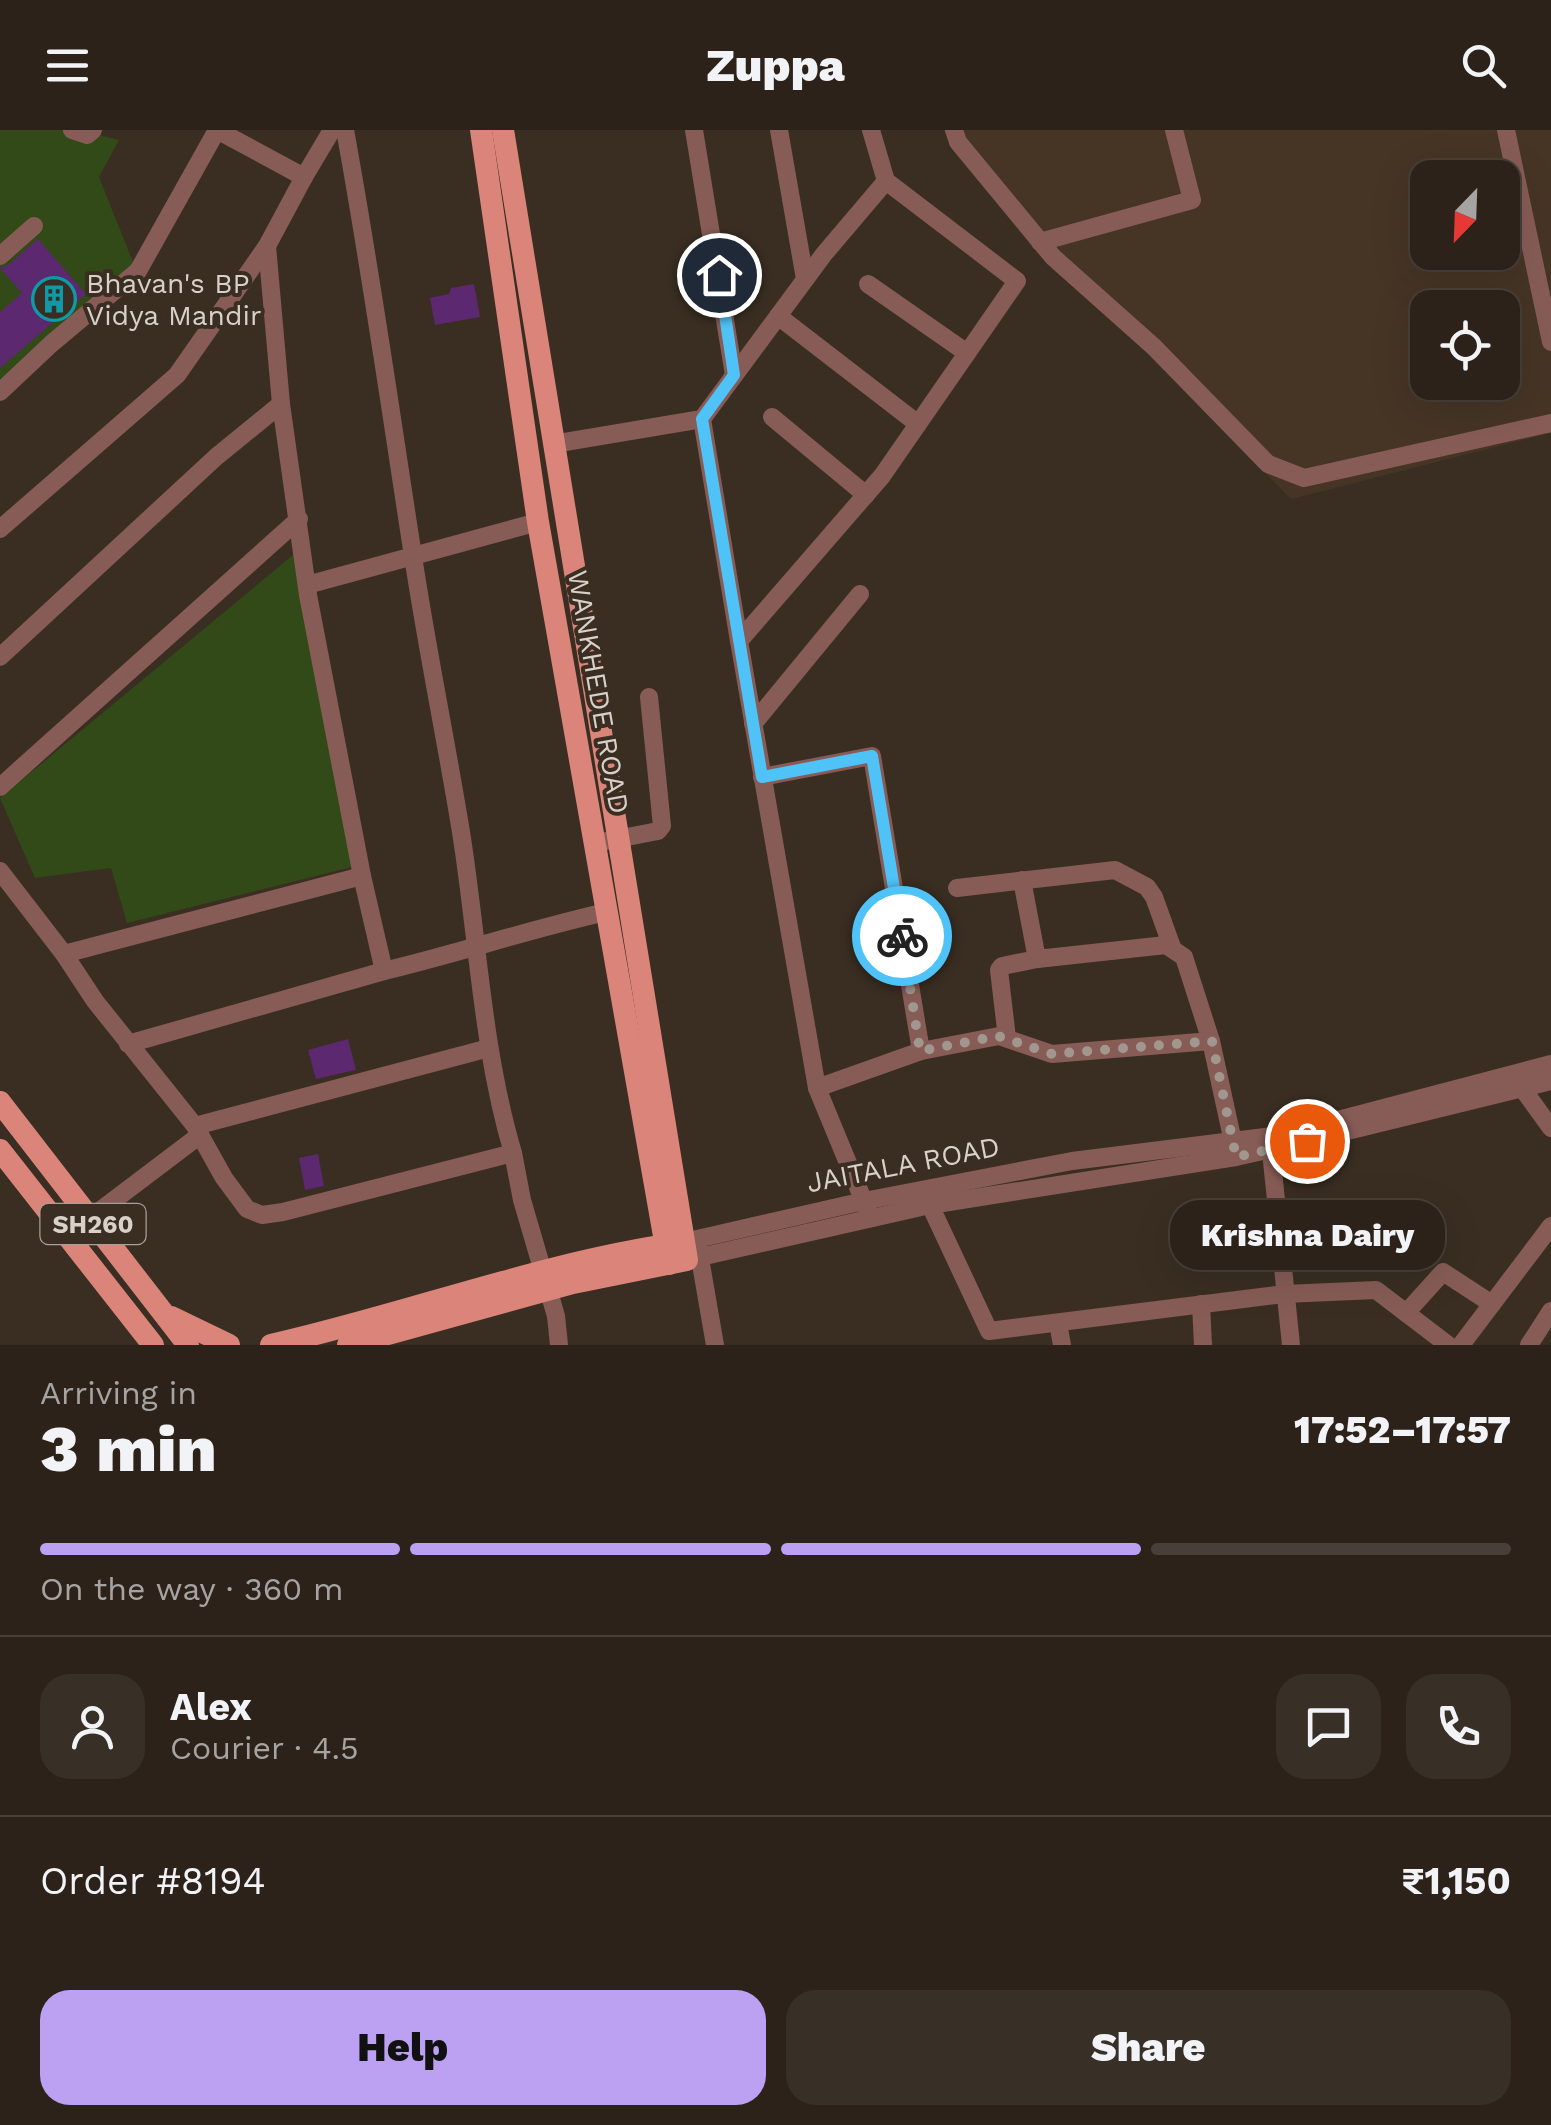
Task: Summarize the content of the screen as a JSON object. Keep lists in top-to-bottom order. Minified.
{"streets":{"main road":["WANKHEDE ROAD","JAITALA ROAD","SH260"]},"crossings":[["WANKHEDE ROAD","JAITALA ROAD"]],"places":{"building":["Bhavan's BP Vidya Mandir"],"other":["Krishna Dairy"]},"north":"bottom left","page":{"header":"Zuppa","bubble":"Krishna Dairy","heading":["3 min","Arriving in","17:52–17:57"],"panel":["Alex","Courier · 4.5","Order #8194","₹1,150"],"bar":"On the way · 360 m","buttons":["Help","Share"]}}
